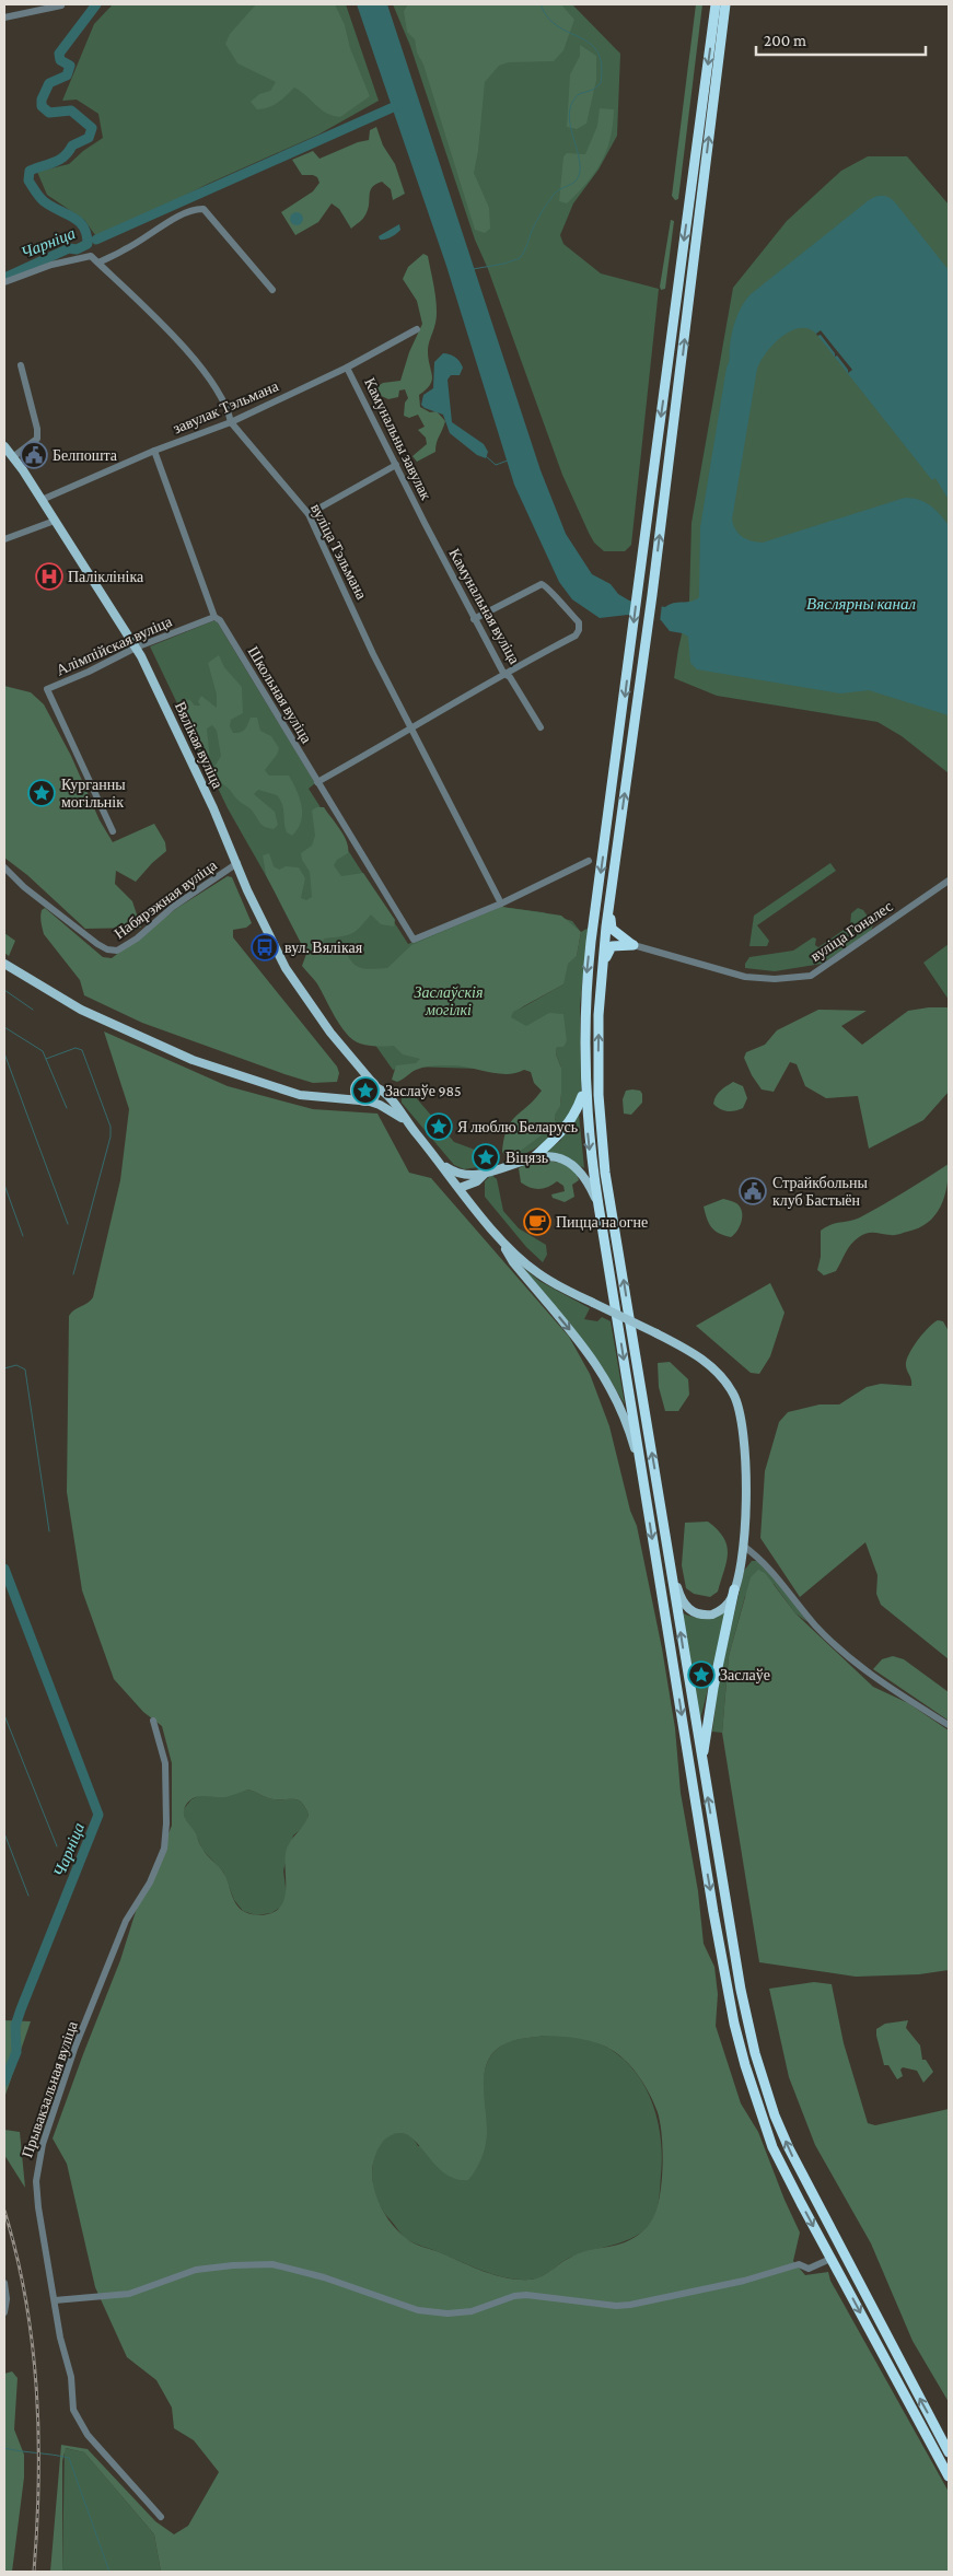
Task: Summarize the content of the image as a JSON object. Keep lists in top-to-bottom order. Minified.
{"streets":{"main road":["Вялікая вуліца"],"street":["завулак Тэльмана","Камунальны завулак","вуліца Тэльмана","Камунальная вуліца","Алімпійская вуліца","Школьная вуліца","Набярэжная вуліца","вуліца Гоналес","Прывакзальная вуліца"]},"crossings":[["завулак Тэльмана","Камунальны завулак"],["завулак Тэльмана","вуліца Тэльмана"],["завулак Тэльмана","Школьная вуліца"],["завулак Тэльмана","Вялікая вуліца"],["Камунальны завулак","Камунальная вуліца"],["вуліца Тэльмана","Школьная вуліца"],["Алімпійская вуліца","Школьная вуліца"],["Алімпійская вуліца","Вялікая вуліца"],["Вялікая вуліца","Набярэжная вуліца"]],"water":["Чарніца","Вяслярны канал"],"parks":["Заслаўскія могілкі"],"places":{"public building":["Белпошта","Страйкбольны клуб Бастыён"],"hospital":["Паліклініка"],"place":["Курганны могільнік","Заслаўе 985","Я люблю Беларусь","Віцязь","Заслаўе"],"bus stop":["вул. Вялікая"],"cafe":["Пицца на огне"]},"scale_bar":"200 m"}
